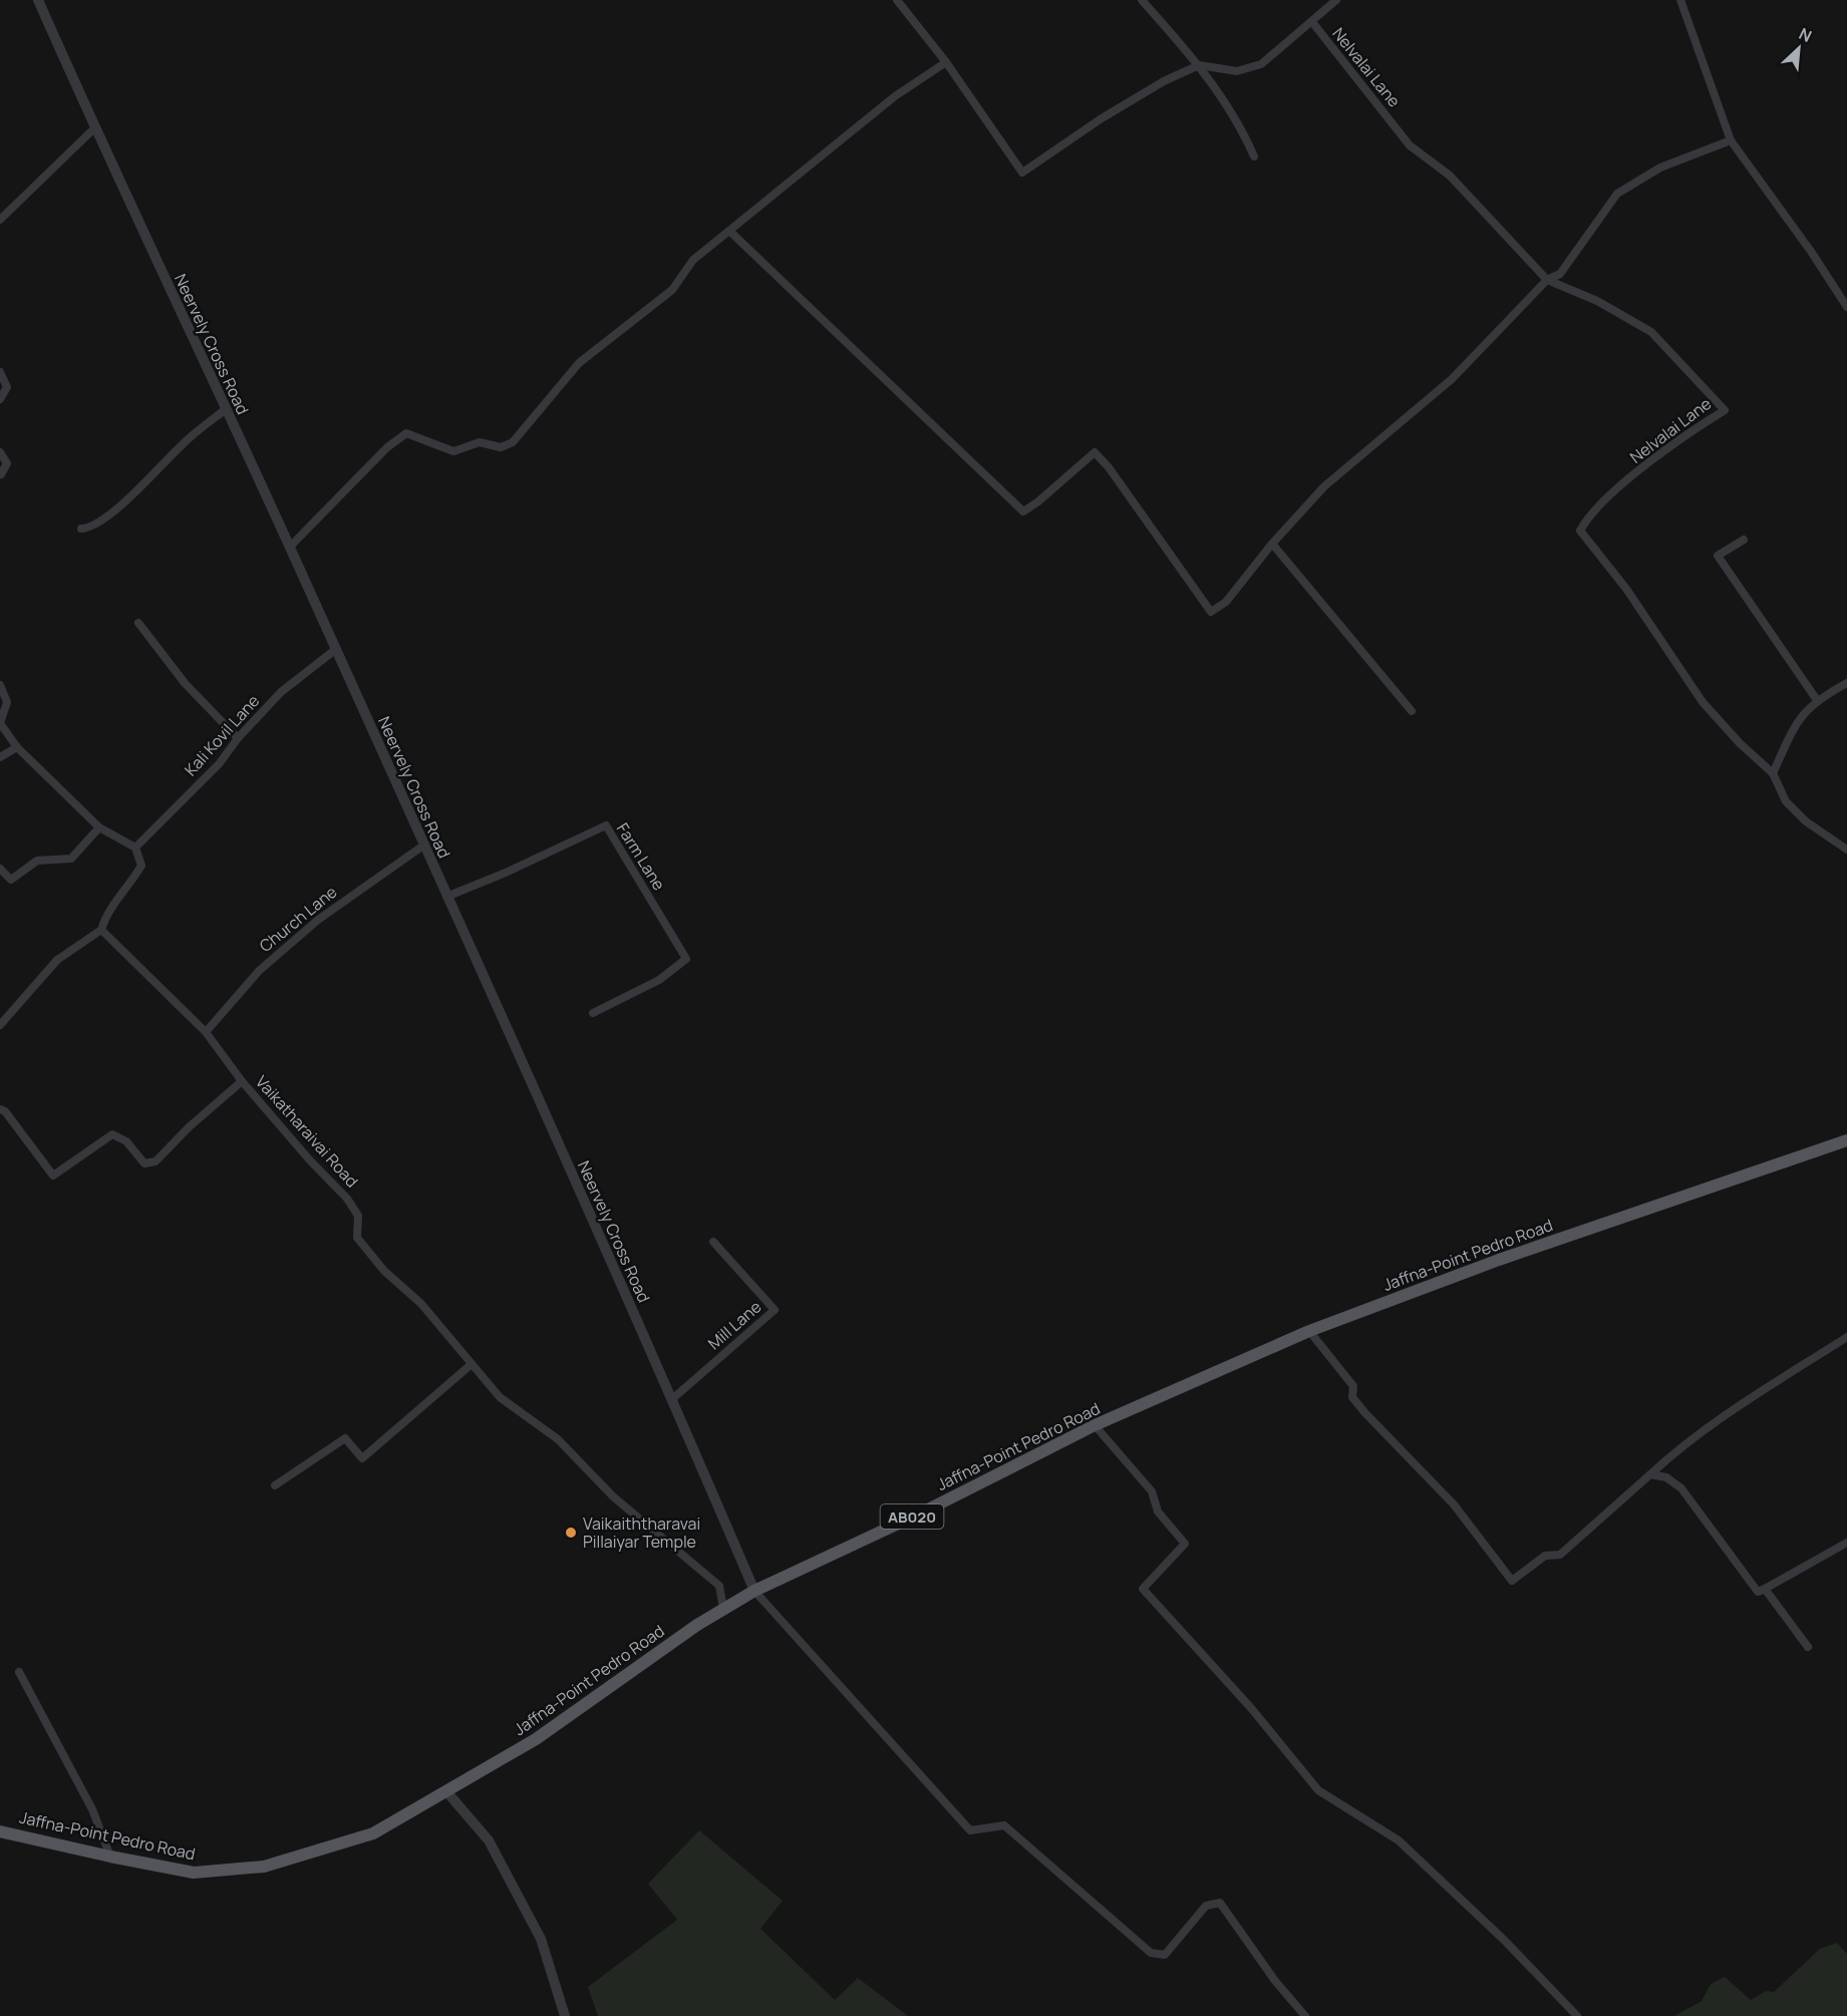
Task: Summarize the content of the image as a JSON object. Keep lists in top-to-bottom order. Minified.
{"streets":{"main road":["Jaffna-Point Pedro Road","AB020"],"street":["Nelvalai Lane","Neervely Cross Road","Kali Kovil Lane","Farm Lane","Church Lane","Vaikatharaivai Road","Mill Lane"]},"crossings":[["Neervely Cross Road","Kali Kovil Lane"],["Neervely Cross Road","Farm Lane"],["Neervely Cross Road","Church Lane"],["Neervely Cross Road","Jaffna-Point Pedro Road"],["Neervely Cross Road","Mill Lane"],["Church Lane","Vaikatharaivai Road"],["Vaikatharaivai Road","Jaffna-Point Pedro Road"]],"places":["Vaikaiththaravai Pillaiyar Temple"],"north":"top right"}
